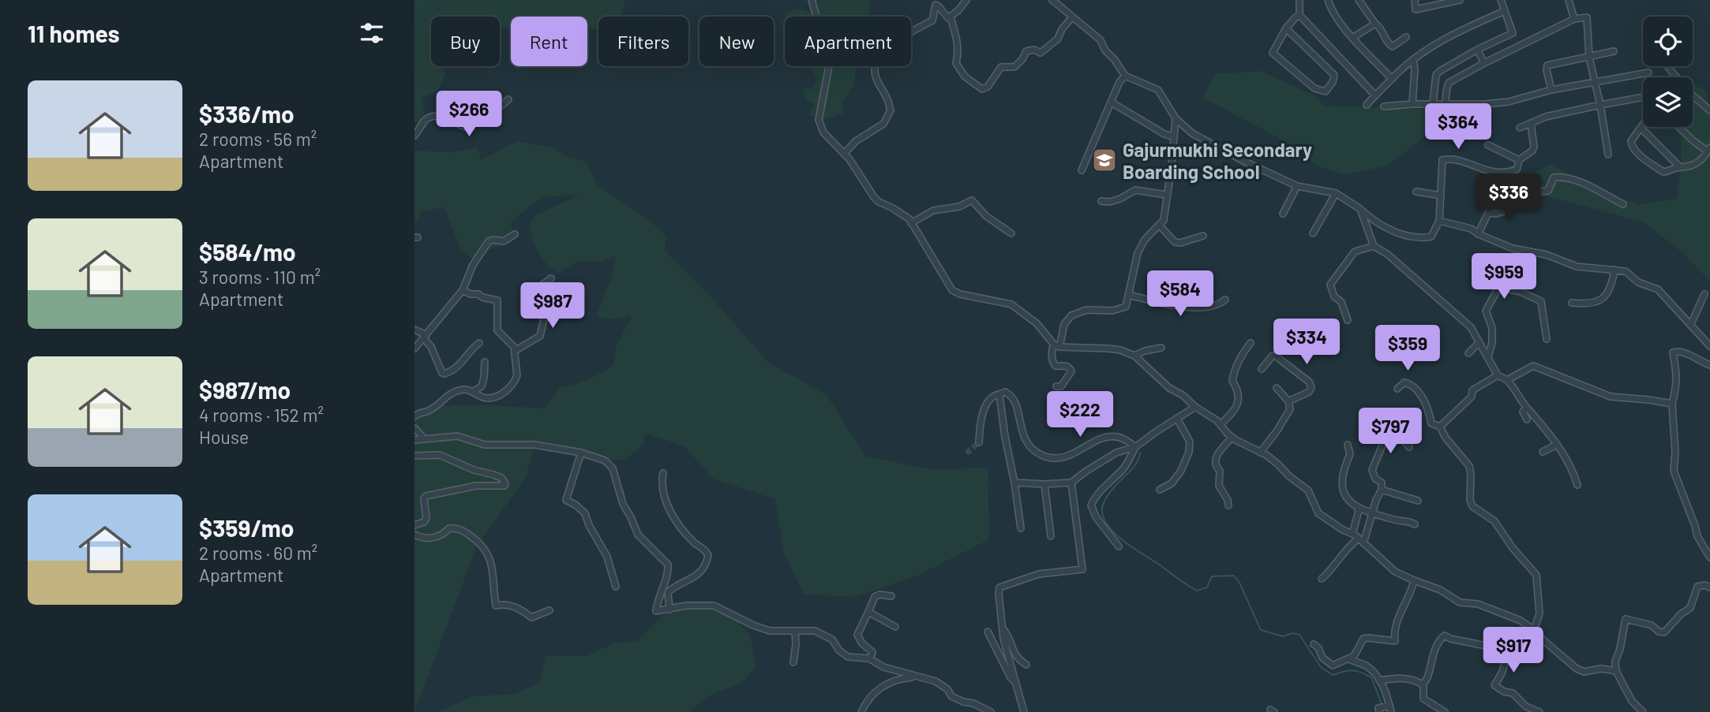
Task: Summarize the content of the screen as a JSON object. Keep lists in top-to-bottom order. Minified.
{"places":{"school or university":["Gajurmukhi Secondary Boarding School"]},"page":{"heading":"11 homes","chip":["Buy","Rent","Filters","New","Apartment"],"list":[{"name":"$336/mo","note":"2 rooms · 56 m² · Apartment"},{"name":"$584/mo","note":"3 rooms · 110 m² · Apartment"},{"name":"$987/mo","note":"4 rooms · 152 m² · House"},{"name":"$359/mo","note":"2 rooms · 60 m² · Apartment"}],"price":["$266","$364","$336","$959","$584","$987","$334","$359","$222","$797","$917"]}}
